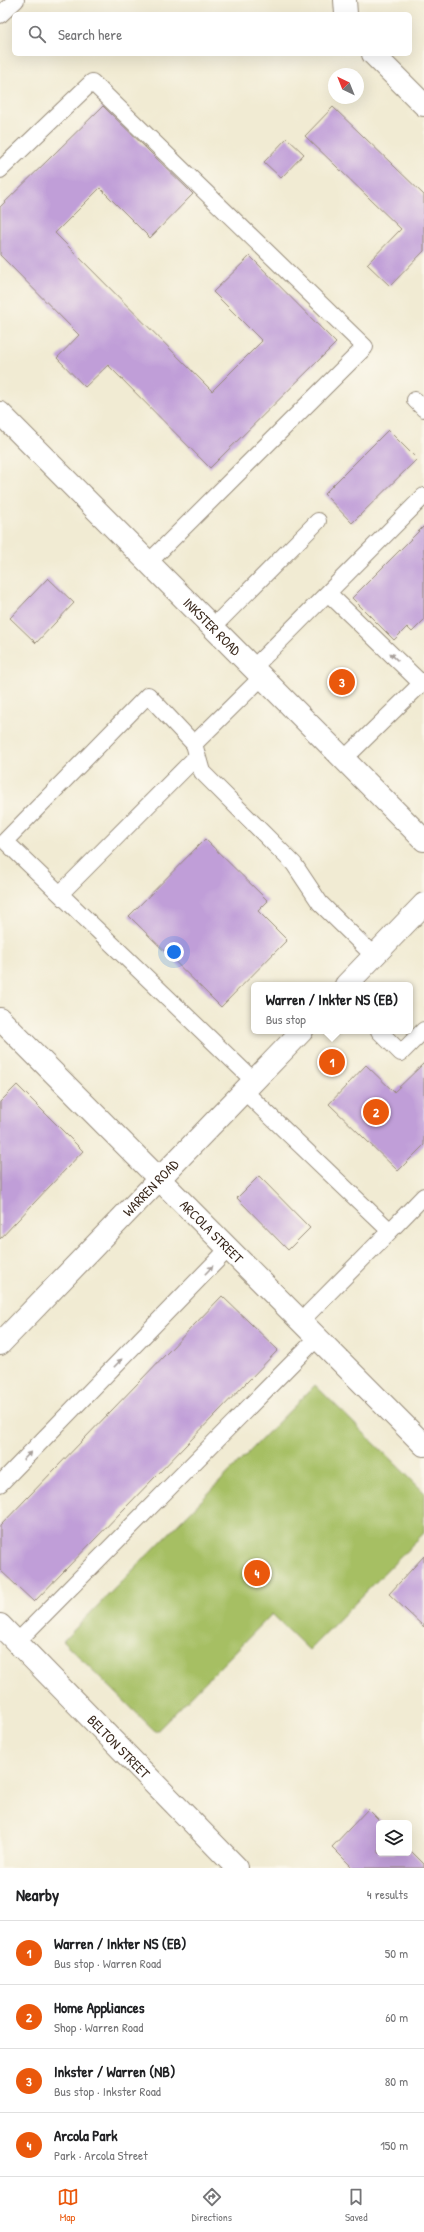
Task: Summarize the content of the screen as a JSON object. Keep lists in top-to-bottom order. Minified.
{"streets":{"main road":["INKSTER ROAD","WARREN ROAD","ARCOLA STREET","BELTON STREET"]},"crossings":[["WARREN ROAD","ARCOLA STREET"]],"north":"top left","page":{"search":"Search here","pins":["3","1","2","4"],"popup":["Warren / Inkter NS (EB)","Bus stop"],"heading":["Nearby","4 results"],"list":[{"mark":"1","name":"Warren / Inkter NS (EB)","note":"Bus stop · Warren Road","value":"50 m"},{"mark":"2","name":"Home Appliances","note":"Shop · Warren Road","value":"60 m"},{"mark":"3","name":"Inkster / Warren (NB)","note":"Bus stop · Inkster Road","value":"80 m"},{"mark":"4","name":"Arcola Park","note":"Park · Arcola Street","value":"150 m"}],"nav":["Map","Directions","Saved"]}}
